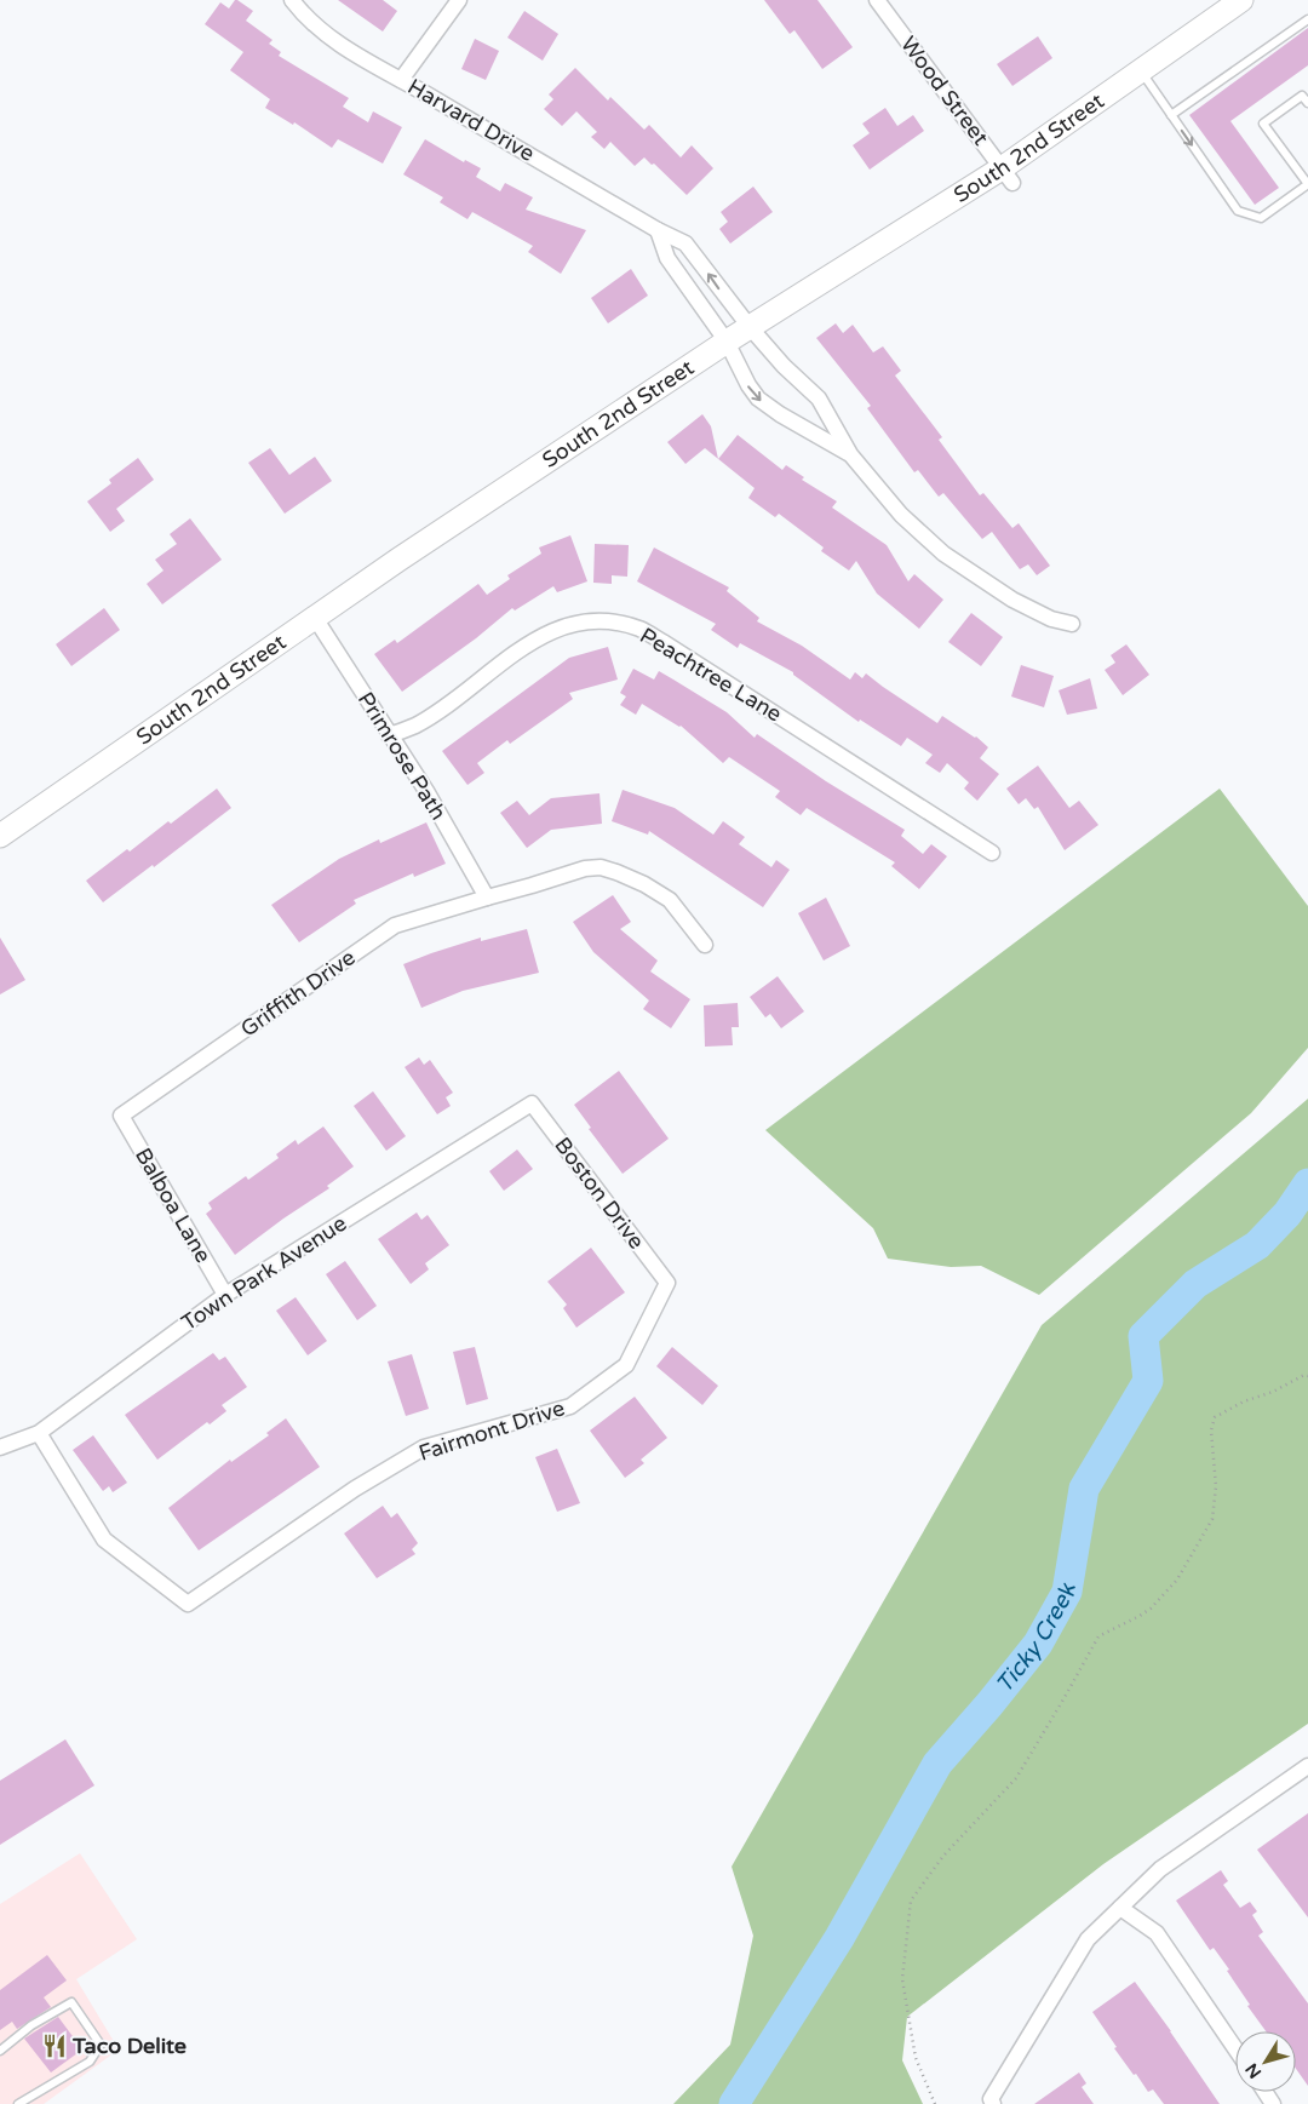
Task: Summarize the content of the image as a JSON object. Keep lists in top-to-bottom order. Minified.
{"streets":{"main road":["South 2nd Street"],"street":["Wood Street","Harvard Drive","Peachtree Lane","Primrose Path","Griffith Drive","Boston Drive","Balboa Lane","Town Park Avenue","Fairmont Drive"]},"crossings":[["Wood Street","South 2nd Street"],["Harvard Drive","South 2nd Street"],["South 2nd Street","Primrose Path"],["Peachtree Lane","Primrose Path"],["Primrose Path","Griffith Drive"],["Griffith Drive","Balboa Lane"],["Boston Drive","Town Park Avenue"],["Boston Drive","Fairmont Drive"],["Balboa Lane","Town Park Avenue"],["Town Park Avenue","Fairmont Drive"]],"water":["Ticky Creek"],"places":{"restaurant":["Taco Delite"]},"north":"bottom left"}
